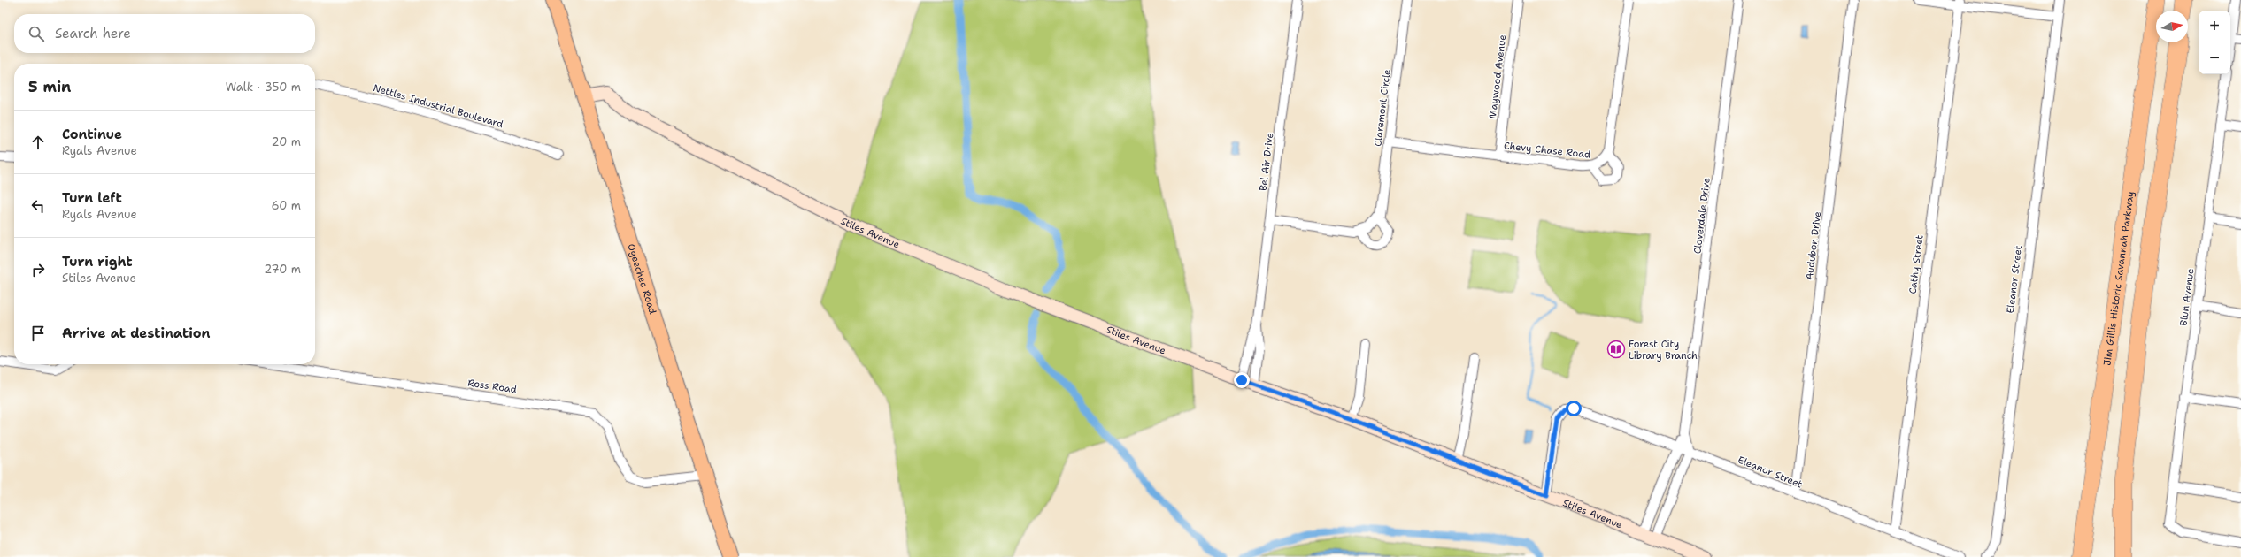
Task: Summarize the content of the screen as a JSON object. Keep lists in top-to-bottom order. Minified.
{"streets":{"highway":["Jim Gillis Historic Savannah Parkway"],"main road":["Ogeechee Road"],"street":["Maywood Avenue","Nettles Industrial Boulevard","Claremont Circle","Chevy Chase Road","Bel Air Drive","Cloverdale Drive","Stiles Avenue","Audubon Drive","Cathy Street","Eleanor Street","Blun Avenue","Ross Road"]},"crossings":[["Maywood Avenue","Chevy Chase Road"],["Claremont Circle","Chevy Chase Road"],["Bel Air Drive","Stiles Avenue"],["Cloverdale Drive","Stiles Avenue"],["Cloverdale Drive","Eleanor Street"],["Stiles Avenue","Ogeechee Road"],["Stiles Avenue","Eleanor Street"],["Audubon Drive","Eleanor Street"],["Cathy Street","Eleanor Street"],["Ogeechee Road","Ross Road"]],"places":{"library":["Forest City Library Branch"]},"north":"right","page":{"map_buttons":["+","−"],"search":"Search here","heading":["5 min","Walk · 350 m"],"list":[["Continue","Ryals Avenue","20 m"],["Turn left","Ryals Avenue","60 m"],["Turn right","Stiles Avenue","270 m"],"Arrive at destination"]}}
